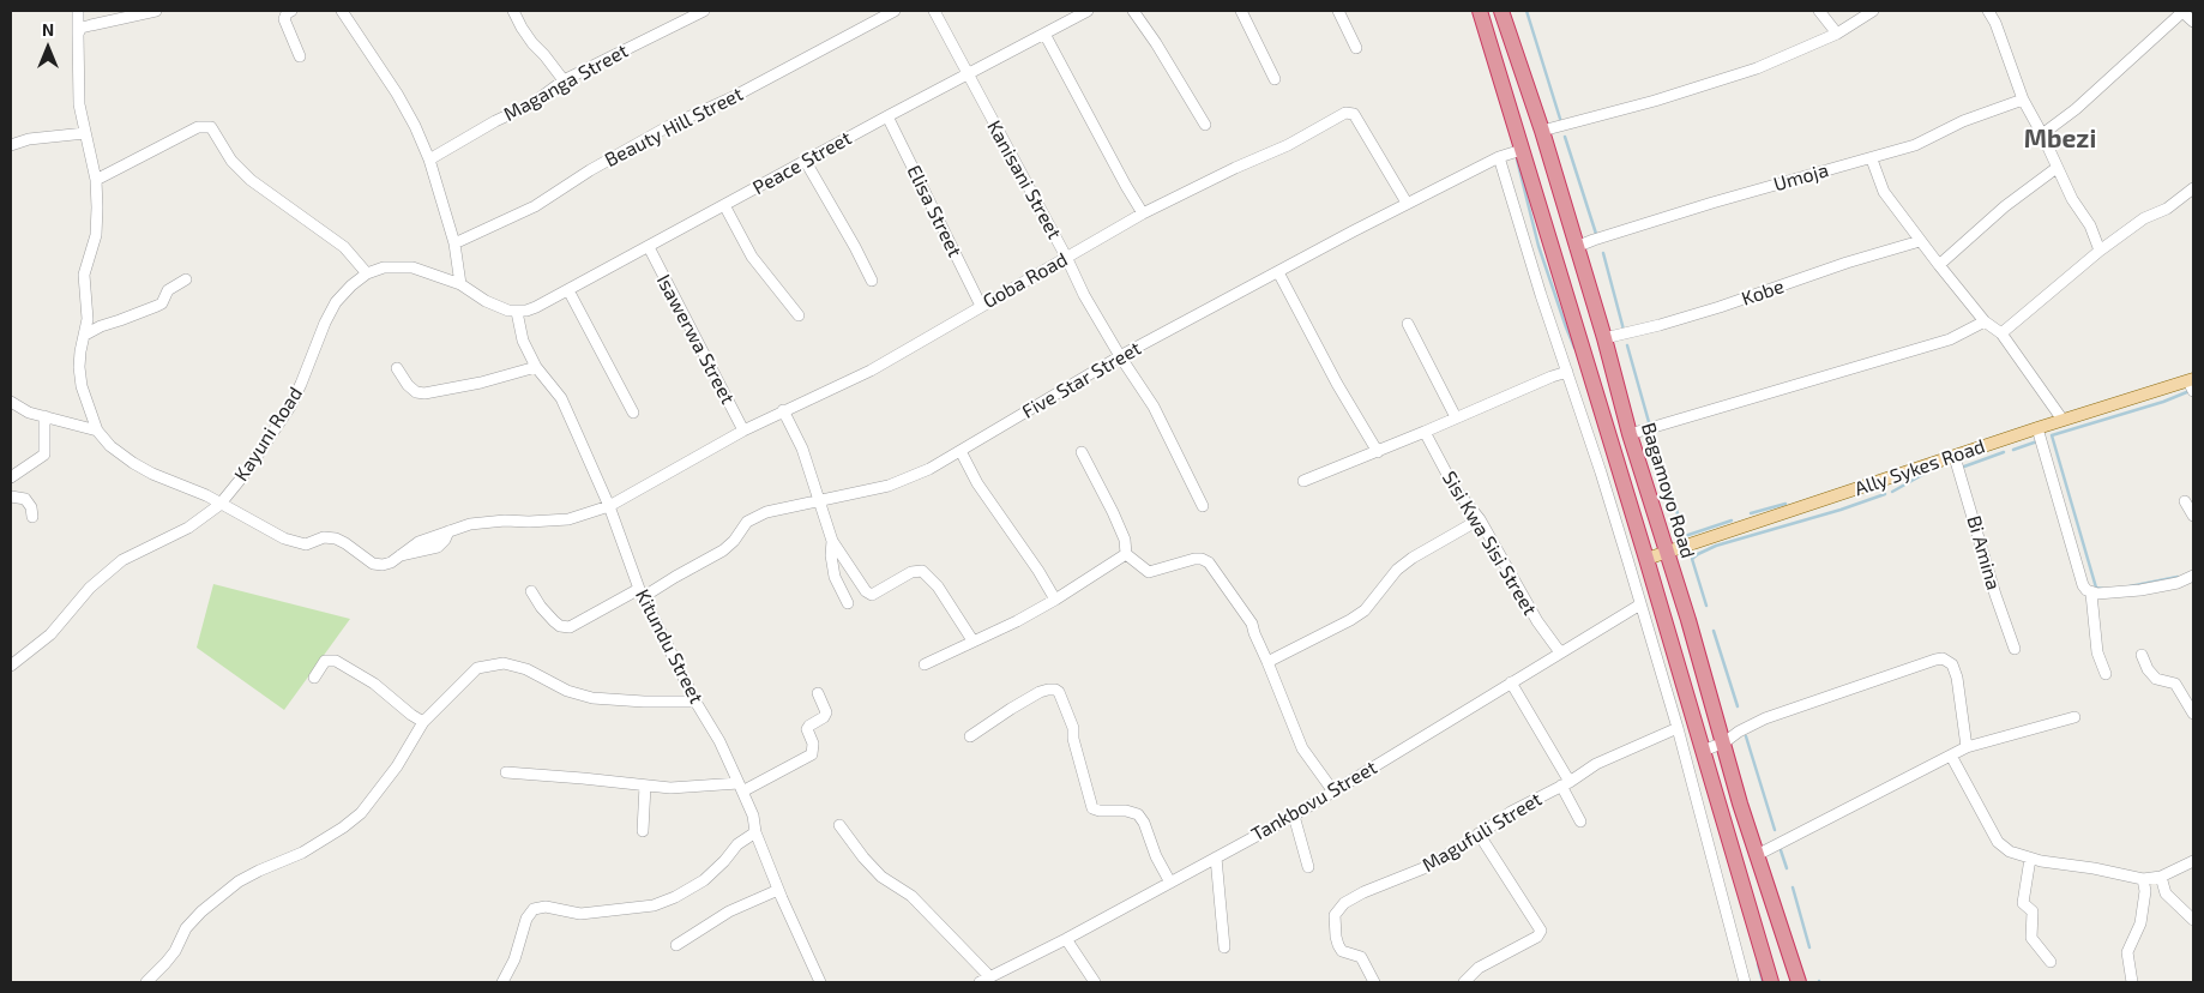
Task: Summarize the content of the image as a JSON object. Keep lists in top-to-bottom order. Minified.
{"streets":{"highway":["Bagamoyo Road"],"main road":["Ally Sykes Road"],"street":["Maganga Street","Beauty Hill Street","Peace Street","Umoja","Kanisani Street","Elisa Street","Goba Road","Kobe","Isawerwa Street","Five Star Street","Kayuni Road","Sisi Kwa Sisi Street","Bi Amina","Kitundu Street","Tankbovu Street","Magufuli Street"]},"crossings":[["Peace Street","Kanisani Street"],["Peace Street","Elisa Street"],["Peace Street","Isawerwa Street"],["Peace Street","Kayuni Road"],["Peace Street","Kitundu Street"],["Umoja","Bagamoyo Road"],["Kanisani Street","Goba Road"],["Kanisani Street","Five Star Street"],["Elisa Street","Goba Road"],["Goba Road","Isawerwa Street"],["Goba Road","Five Star Street"],["Goba Road","Kayuni Road"],["Goba Road","Kitundu Street"],["Kobe","Bagamoyo Road"],["Five Star Street","Bagamoyo Road"],["Five Star Street","Kitundu Street"],["Kayuni Road","Kitundu Street"],["Ally Sykes Road","Bagamoyo Road"],["Ally Sykes Road","Bi Amina"],["Sisi Kwa Sisi Street","Tankbovu Street"]],"districts":["Mbezi"],"north":"top"}
